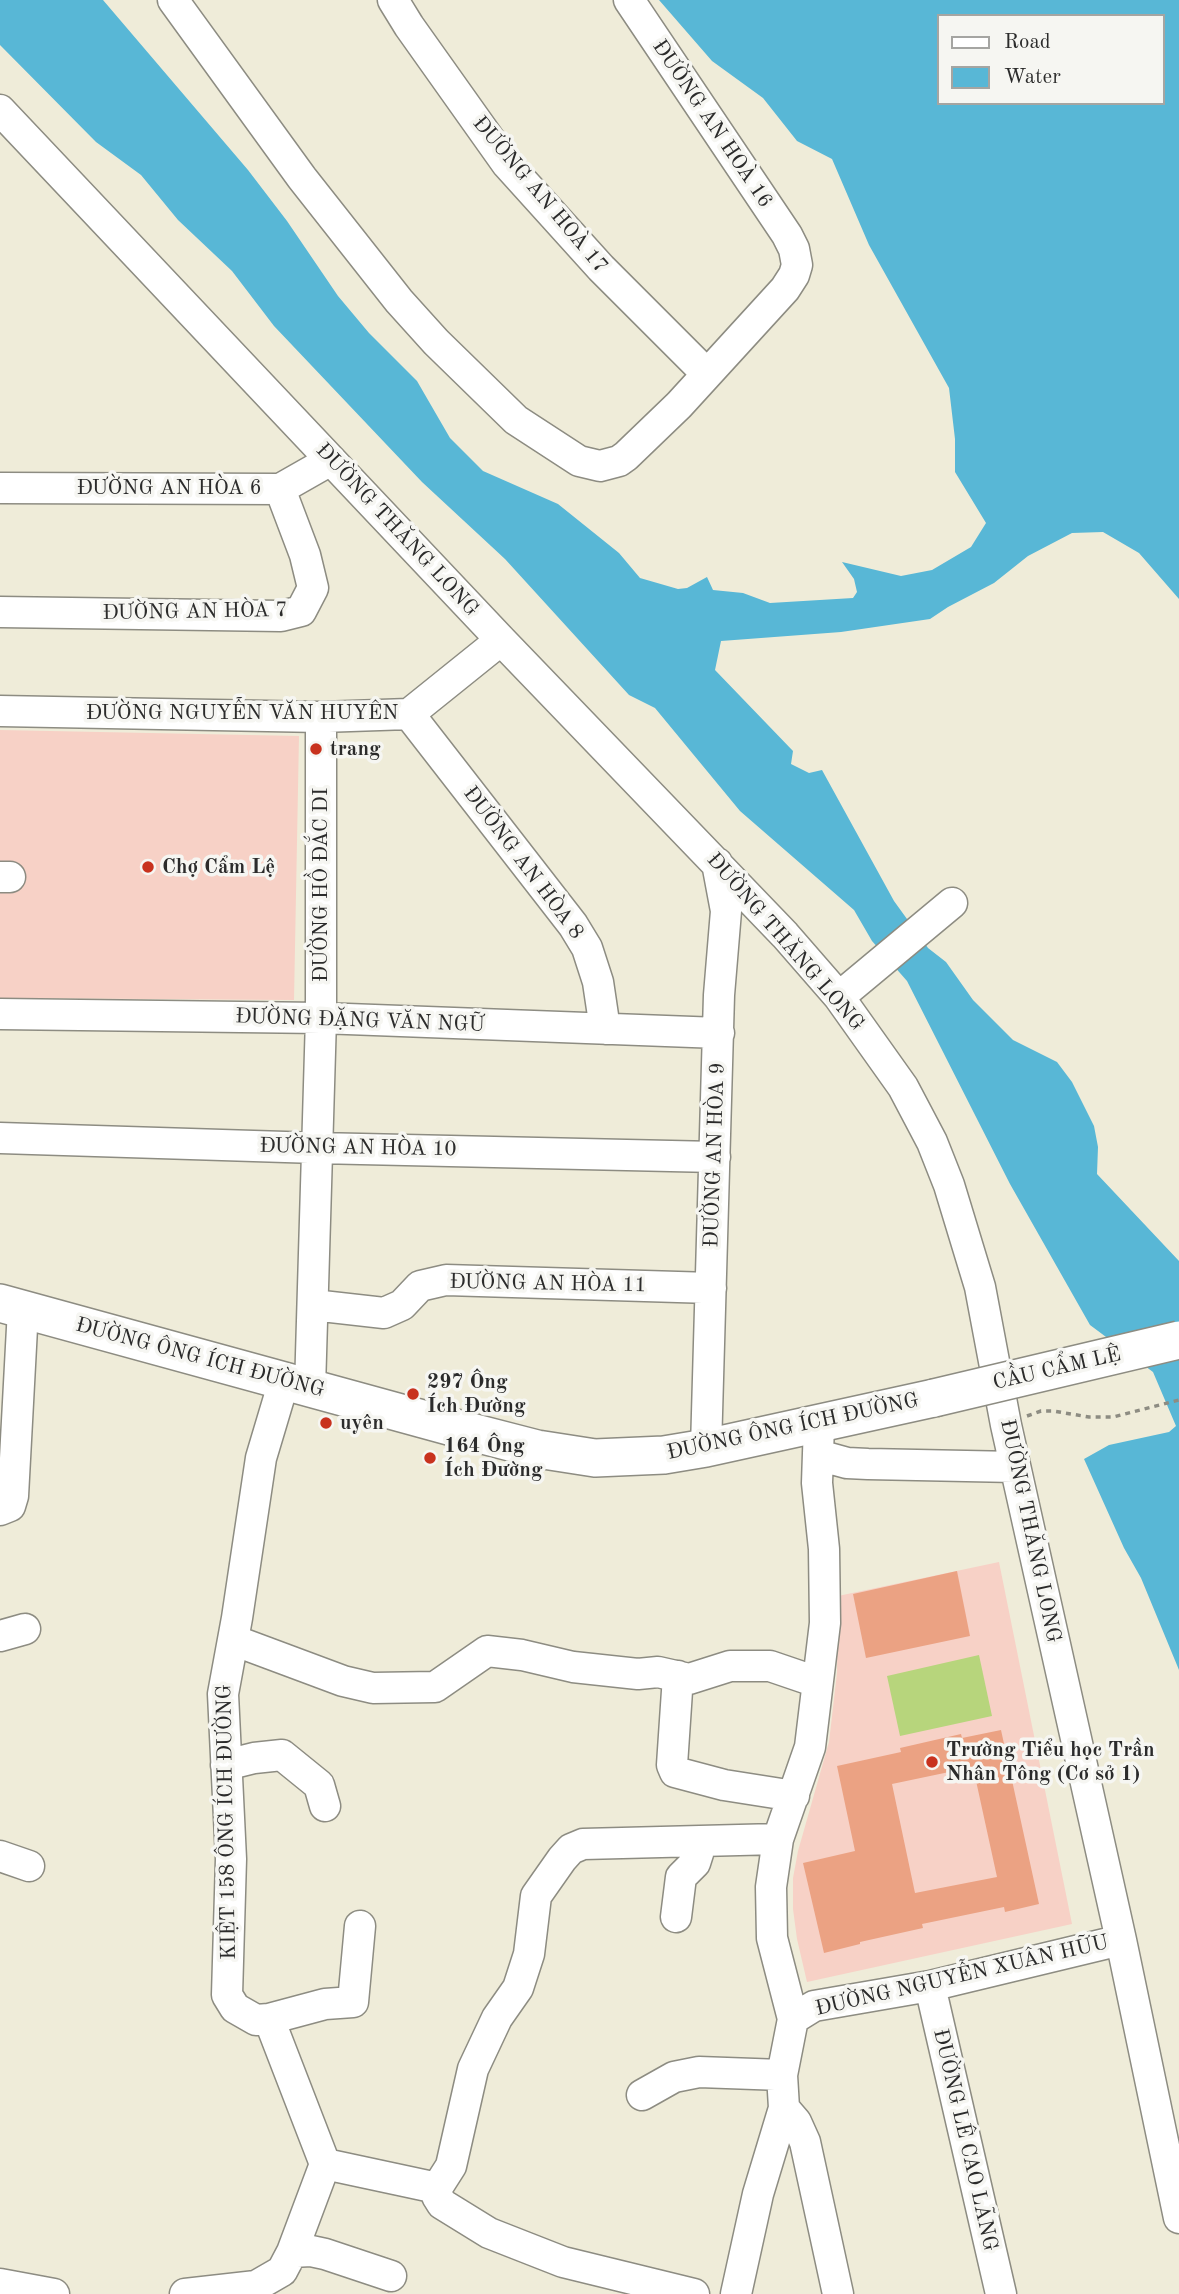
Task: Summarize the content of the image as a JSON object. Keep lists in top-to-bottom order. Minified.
{"streets":{"main road":["ĐƯỜNG ÔNG ÍCH ĐƯỜNG","CẦU CẨM LỆ"],"street":["ĐƯỜNG AN HOÀ 16","ĐƯỜNG AN HOÀ 17","ĐƯỜNG AN HÒA 6","ĐƯỜNG THĂNG LONG","ĐƯỜNG AN HÒA 7","ĐƯỜNG NGUYỄN VĂN HUYÊN","ĐƯỜNG AN HÒA 8","ĐƯỜNG HỒ ĐẮC DI","ĐƯỜNG ĐẶNG VĂN NGỮ","ĐƯỜNG AN HÒA 10","ĐƯỜNG AN HÒA 9","ĐƯỜNG AN HÒA 11","KIỆT 158 ÔNG ÍCH ĐƯỜNG","ĐƯỜNG NGUYỄN XUÂN HỮU","ĐƯỜNG LÊ CAO LÃNG"]},"crossings":[["ĐƯỜNG AN HOÀ 16","ĐƯỜNG AN HOÀ 17"],["ĐƯỜNG AN HÒA 6","ĐƯỜNG THĂNG LONG"],["ĐƯỜNG AN HÒA 6","ĐƯỜNG AN HÒA 7"],["ĐƯỜNG THĂNG LONG","ĐƯỜNG NGUYỄN VĂN HUYÊN"],["ĐƯỜNG THĂNG LONG","ĐƯỜNG AN HÒA 9"],["ĐƯỜNG THĂNG LONG","ĐƯỜNG NGUYỄN XUÂN HỮU"],["ĐƯỜNG NGUYỄN VĂN HUYÊN","ĐƯỜNG AN HÒA 8"],["ĐƯỜNG NGUYỄN VĂN HUYÊN","ĐƯỜNG HỒ ĐẮC DI"],["ĐƯỜNG AN HÒA 8","ĐƯỜNG ĐẶNG VĂN NGỮ"],["ĐƯỜNG HỒ ĐẮC DI","ĐƯỜNG ĐẶNG VĂN NGỮ"],["ĐƯỜNG HỒ ĐẮC DI","ĐƯỜNG AN HÒA 10"],["ĐƯỜNG HỒ ĐẮC DI","ĐƯỜNG AN HÒA 11"],["ĐƯỜNG HỒ ĐẮC DI","ĐƯỜNG ÔNG ÍCH ĐƯỜNG"],["ĐƯỜNG HỒ ĐẮC DI","KIỆT 158 ÔNG ÍCH ĐƯỜNG"],["ĐƯỜNG ĐẶNG VĂN NGỮ","ĐƯỜNG AN HÒA 9"],["ĐƯỜNG AN HÒA 10","ĐƯỜNG AN HÒA 9"],["ĐƯỜNG AN HÒA 9","ĐƯỜNG AN HÒA 11"],["ĐƯỜNG AN HÒA 9","ĐƯỜNG ÔNG ÍCH ĐƯỜNG"],["ĐƯỜNG ÔNG ÍCH ĐƯỜNG","CẦU CẨM LỆ"],["ĐƯỜNG ÔNG ÍCH ĐƯỜNG","KIỆT 158 ÔNG ÍCH ĐƯỜNG"],["ĐƯỜNG NGUYỄN XUÂN HỮU","ĐƯỜNG LÊ CAO LÃNG"]],"places":["trang","Chợ Cẩm Lệ","297 Ông Ích Đường","uyên","164 Ông Ích Đường","Trường Tiểu học Trần Nhân Tông (Cơ sở 1)"],"legend":["Road","Water"]}
